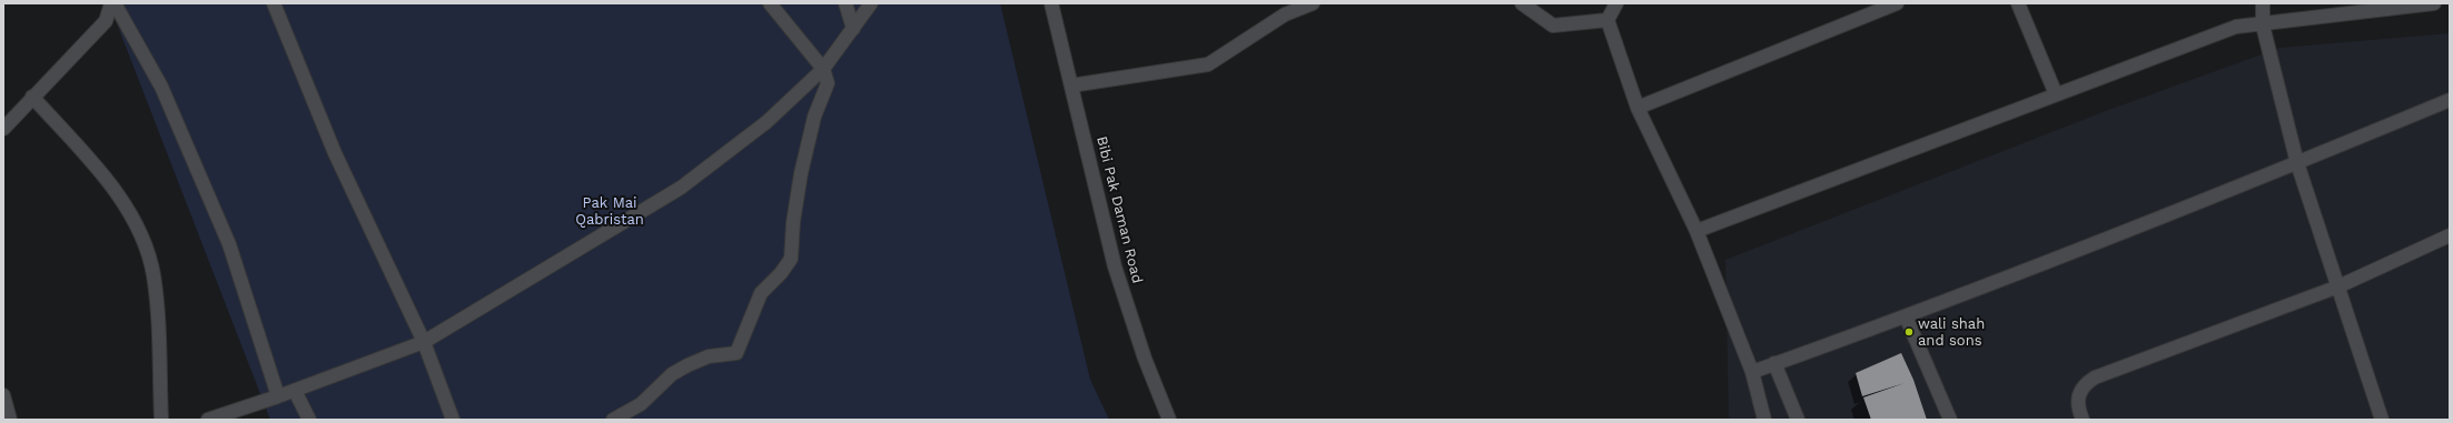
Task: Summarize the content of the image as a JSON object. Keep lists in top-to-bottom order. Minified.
{"streets":{"street":["Bibi Pak Daman Road"]},"parks":["Pak Mai Qabristan"],"places":["wali shah and sons"]}
